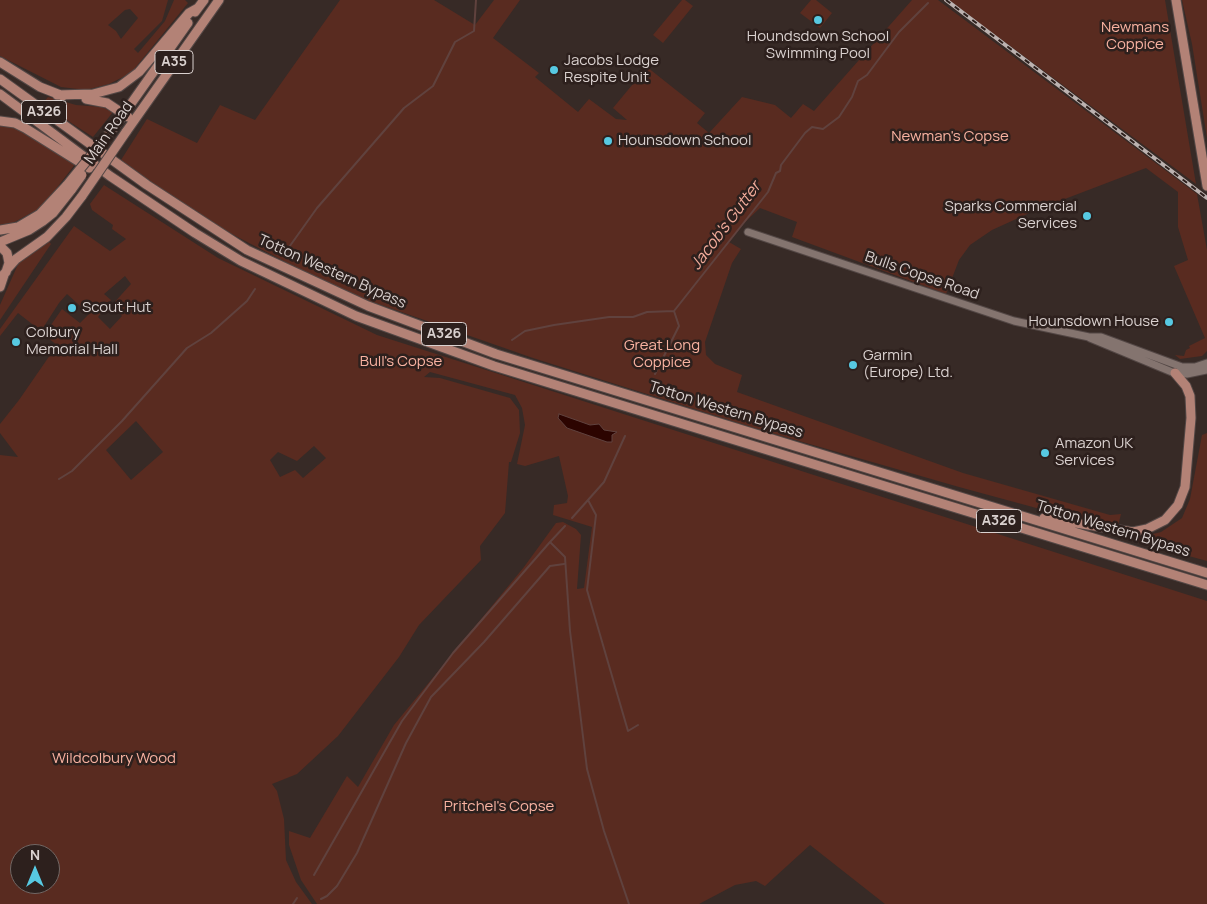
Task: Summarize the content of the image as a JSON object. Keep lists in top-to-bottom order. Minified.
{"streets":{"main road":["A35","A326","Main Road","Totton Western Bypass"],"street":["Bulls Copse Road"]},"water":["Jacob's Gutter"],"parks":["Newmans Coppice","Newman's Copse","Great Long Coppice","Bull's Copse","Wildcolbury Wood","Pritchel's Copse"],"places":["Houndsdown School Swimming Pool","Jacobs Lodge Respite Unit","Hounsdown School","Sparks Commercial Services","Scout Hut","Hounsdown House","Colbury Memorial Hall","Garmin (Europe) Ltd.","Amazon UK Services"],"north":"top"}
